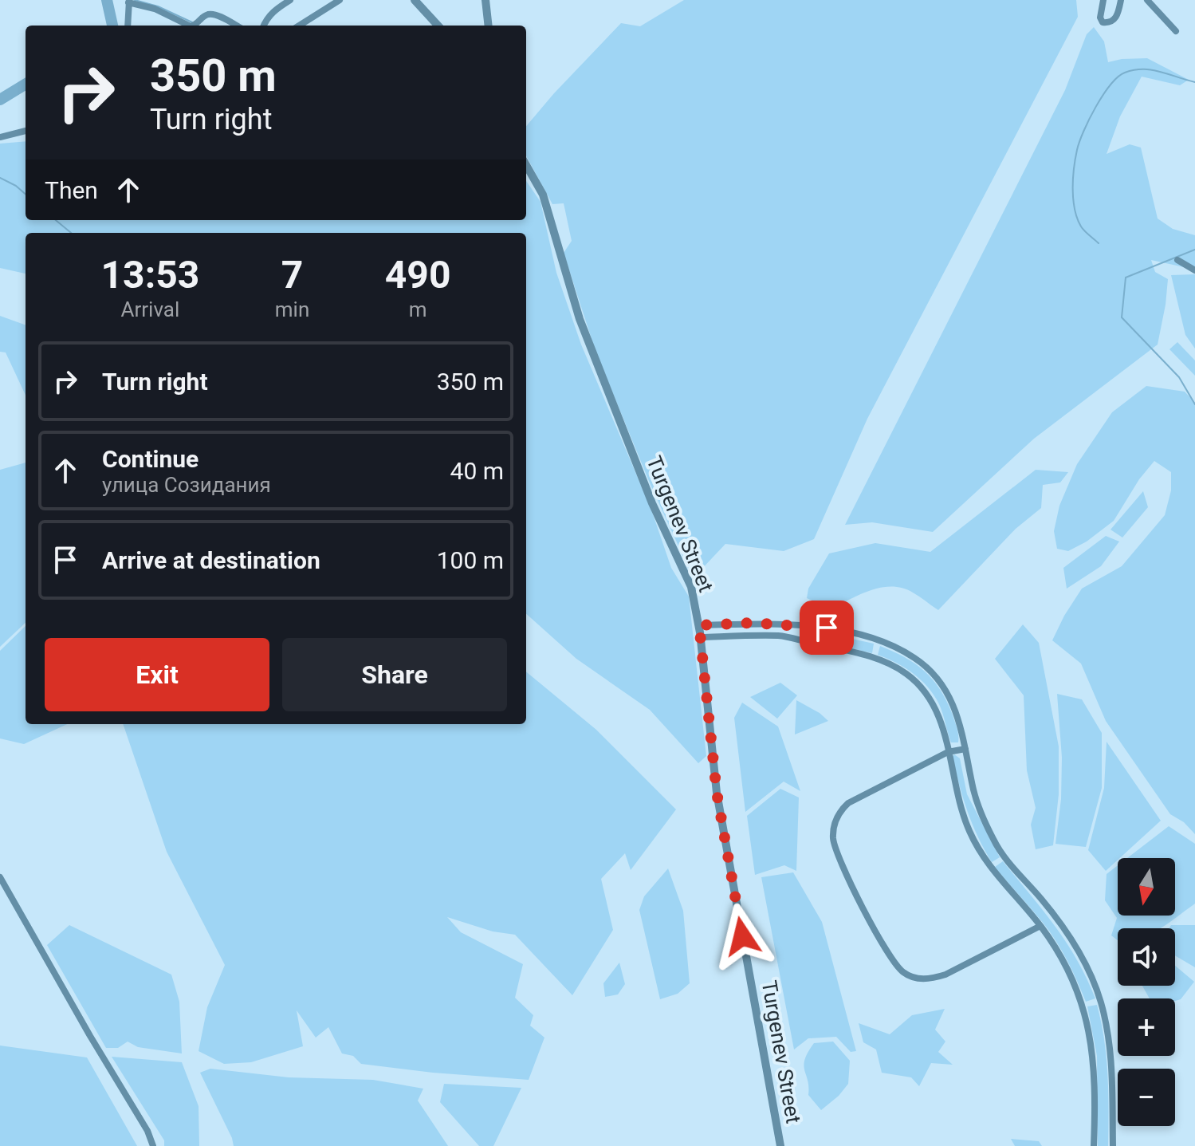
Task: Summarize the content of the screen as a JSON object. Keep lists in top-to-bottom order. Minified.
{"streets":{"street":["Turgenev Street"]},"north":"bottom","page":{"turn":["350 m","Turn right"],"then":"Then","eta":["13:53","Arrival","7","min","490","m"],"list":[{"name":"Turn right","value":"350 m"},{"name":"Continue","note":"улица Созидания","value":"40 m"},{"name":"Arrive at destination","value":"100 m"}],"buttons":["Exit","Share"],"map_buttons":["+","−"]}}
